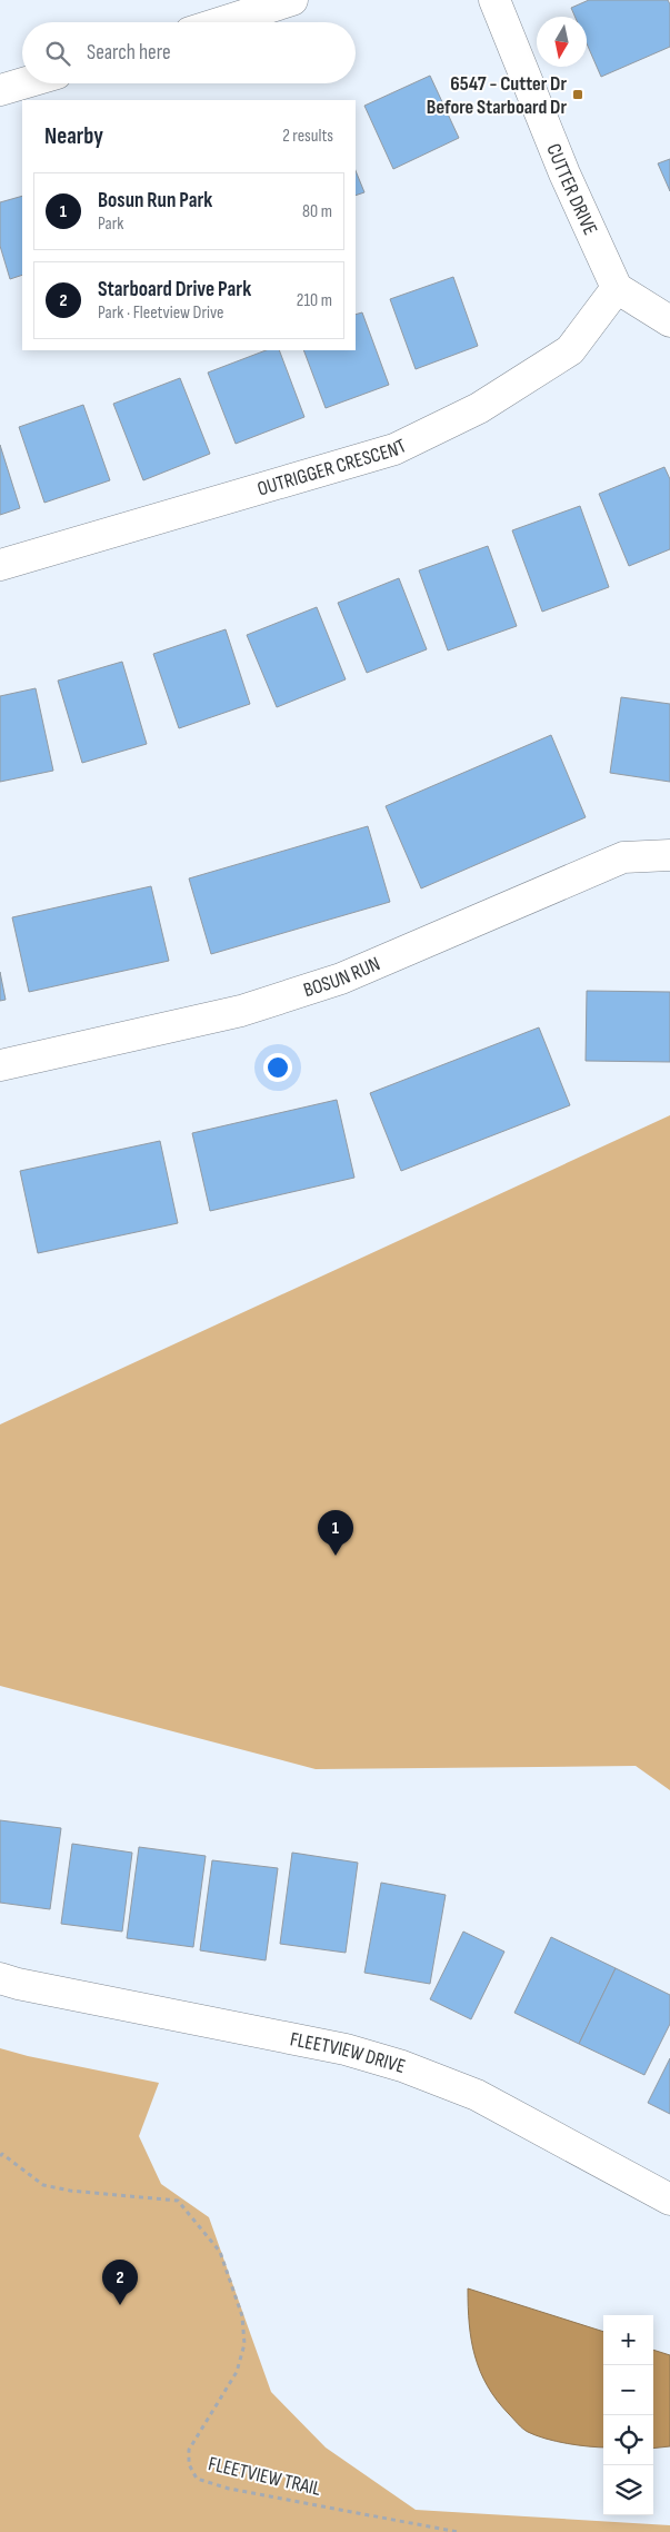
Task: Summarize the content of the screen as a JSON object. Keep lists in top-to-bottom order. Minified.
{"streets":{"street":["CUTTER DRIVE","OUTRIGGER CRESCENT","BOSUN RUN","FLEETVIEW DRIVE"],"path":["FLEETVIEW TRAIL"]},"crossings":[["CUTTER DRIVE","OUTRIGGER CRESCENT"]],"places":{"transit":["6547 - Cutter Dr Before Starboard Dr"]},"north":"bottom","page":{"search":"Search here","heading":["Nearby","2 results"],"list":[{"mark":"1","name":"Bosun Run Park","note":"Park","value":"80 m"},{"mark":"2","name":"Starboard Drive Park","note":"Park · Fleetview Drive","value":"210 m"}],"pins":["1","2"],"map_buttons":["+","−"]}}
